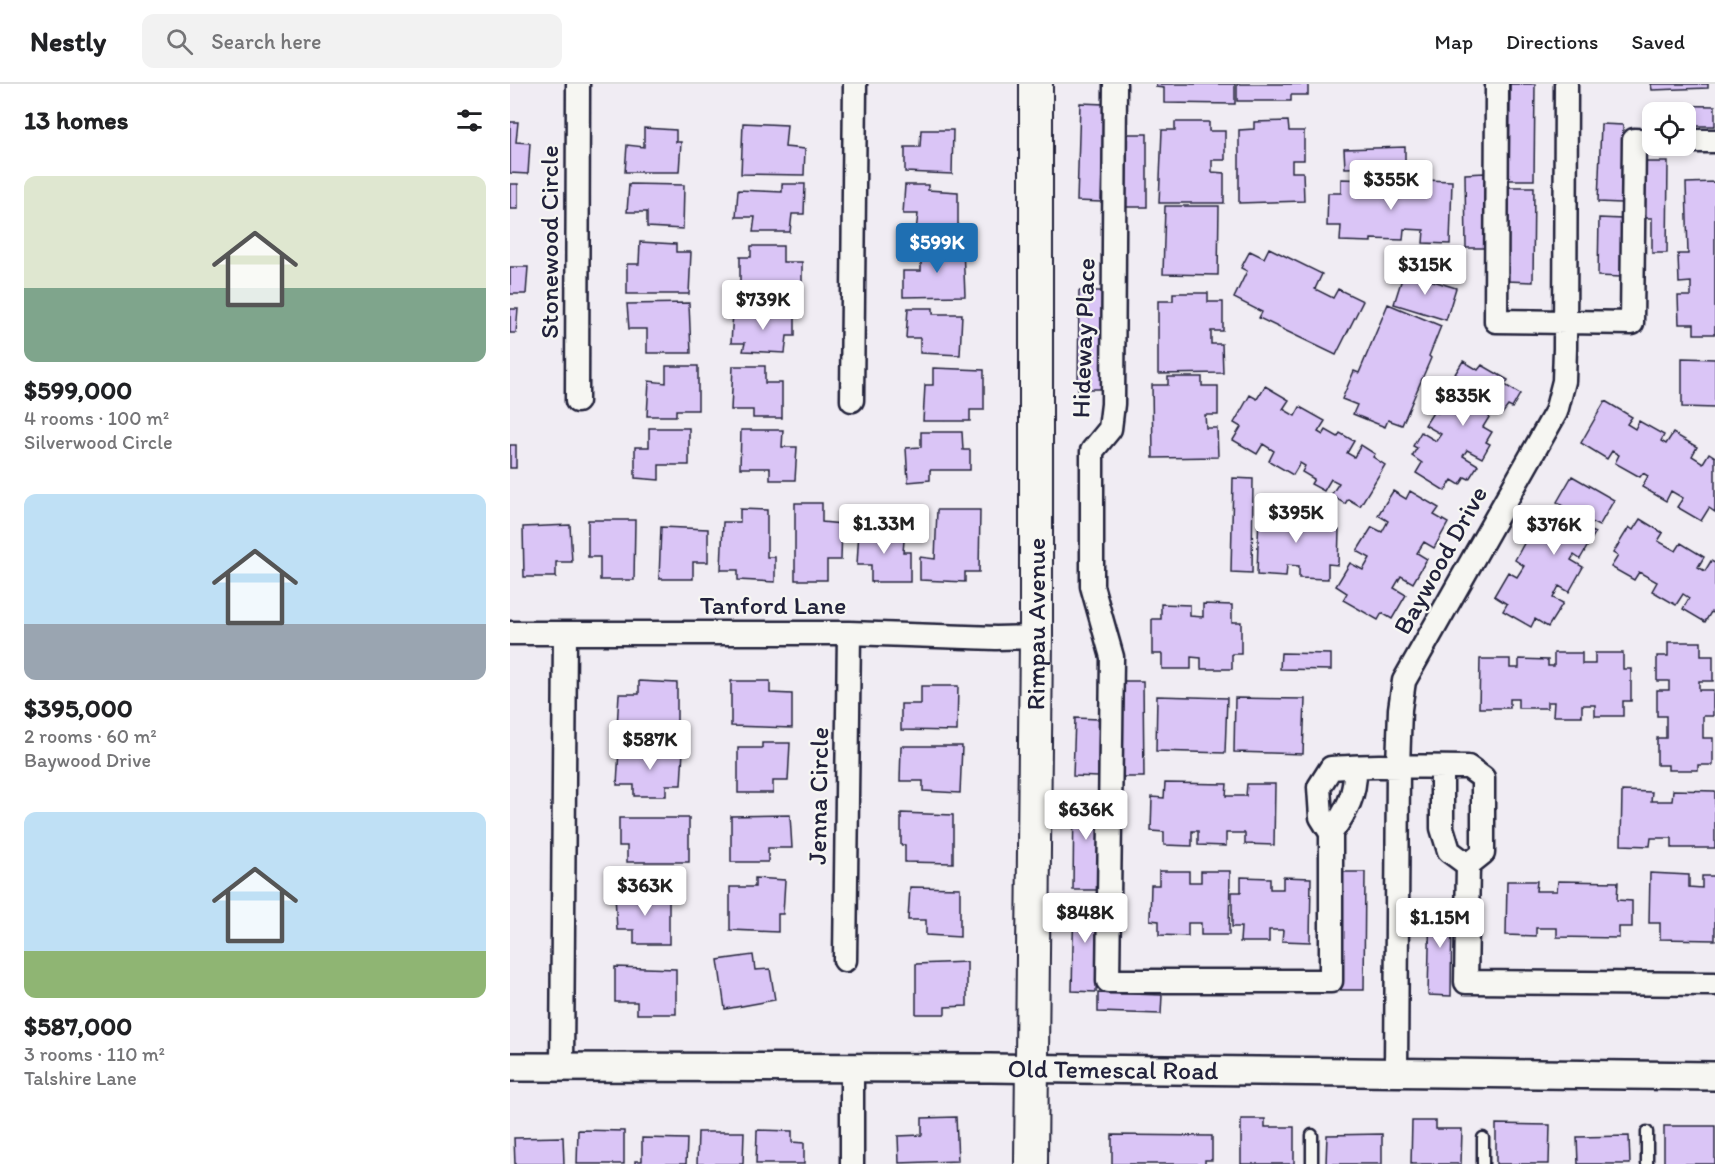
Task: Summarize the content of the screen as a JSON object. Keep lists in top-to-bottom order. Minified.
{"streets":{"main road":["Rimpau Avenue"],"street":["Stonewood Circle","Hideway Place","Baywood Drive","Tanford Lane","Jenna Circle","Old Temescal Road"]},"crossings":[["Baywood Drive","Old Temescal Road"],["Tanford Lane","Rimpau Avenue"],["Tanford Lane","Jenna Circle"],["Rimpau Avenue","Old Temescal Road"]],"page":{"header":"Nestly","search":"Search here","nav":["Map","Directions","Saved"],"heading":"13 homes","list":[{"name":"$599,000","note":"4 rooms · 100 m² · Silverwood Circle"},{"name":"$395,000","note":"2 rooms · 60 m² · Baywood Drive"},{"name":"$587,000","note":"3 rooms · 110 m² · Talshire Lane"}],"price":["$355K","$599K","$315K","$739K","$835K","$395K","$1.33M","$376K","$587K","$636K","$363K","$848K","$1.15M"]}}
